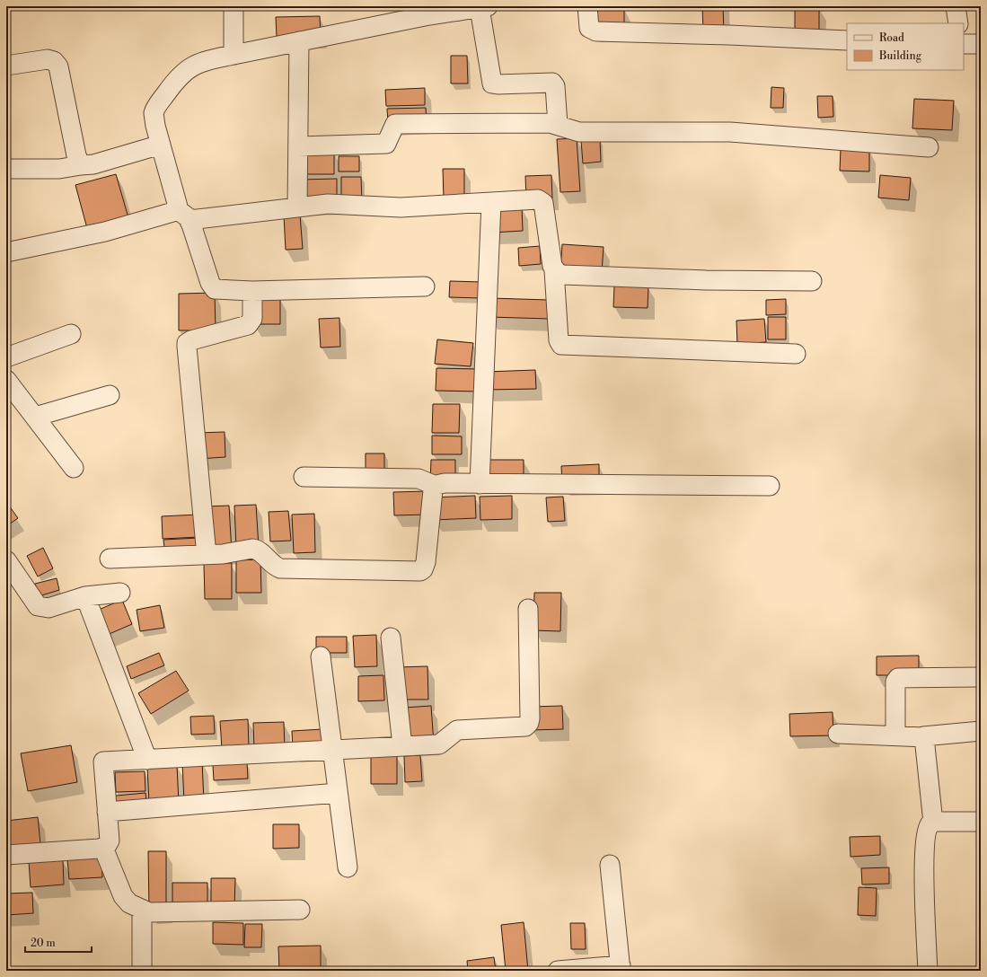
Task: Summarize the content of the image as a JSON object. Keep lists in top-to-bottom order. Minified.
{"legend":["Road","Building"],"scale_bar":"20 m"}
